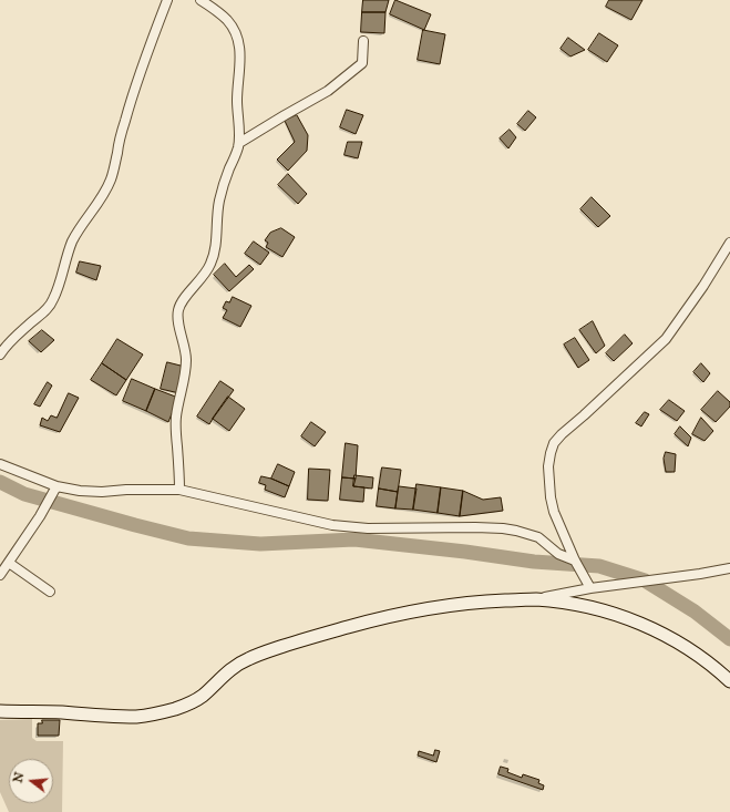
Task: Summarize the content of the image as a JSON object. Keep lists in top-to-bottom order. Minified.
{"north":"left"}
